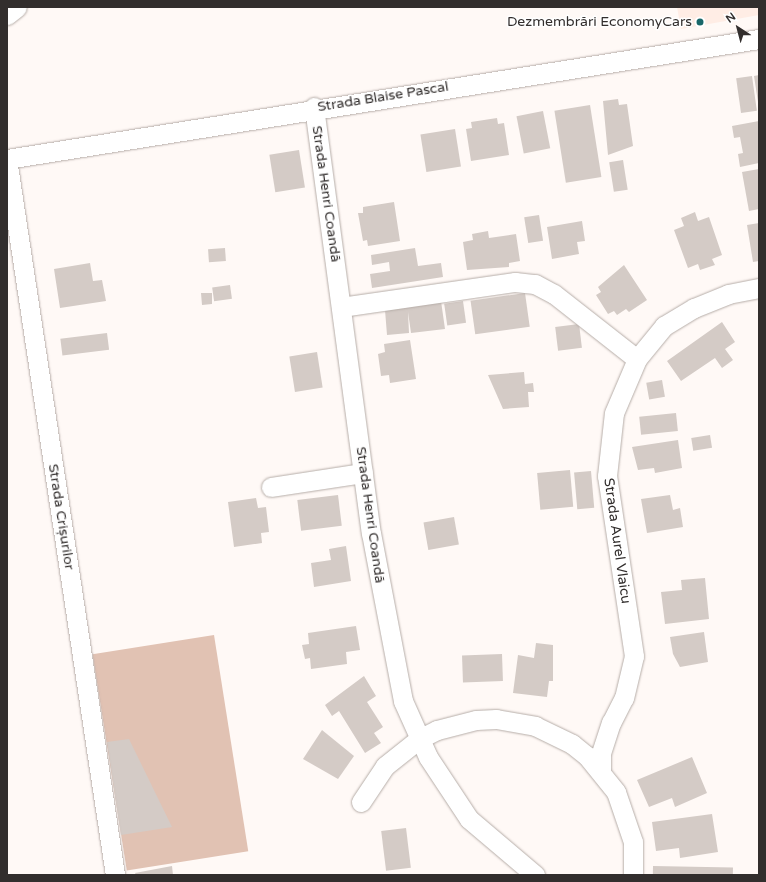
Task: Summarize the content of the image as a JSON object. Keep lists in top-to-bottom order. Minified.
{"streets":{"street":["Strada Blaise Pascal","Strada Henri Coandă","Strada Crișurilor","Strada Aurel Vlaicu"]},"crossings":[["Strada Blaise Pascal","Strada Henri Coandă"],["Strada Blaise Pascal","Strada Crișurilor"]],"places":["Dezmembrări EconomyCars"],"north":"top left"}
